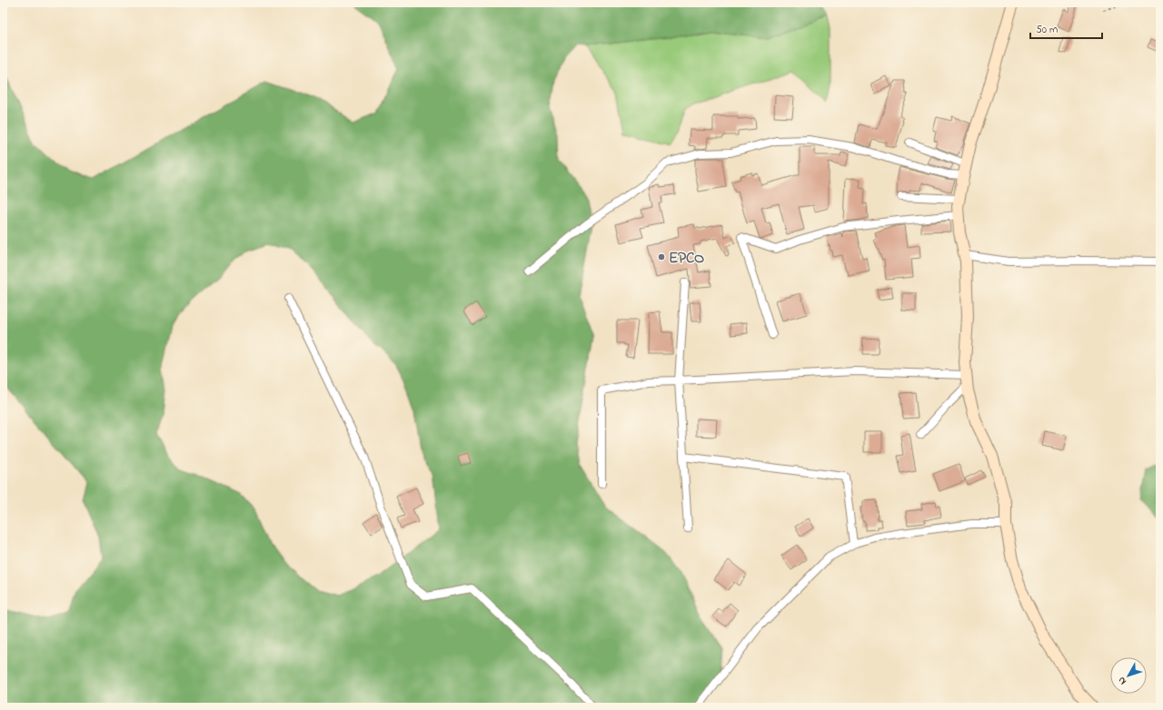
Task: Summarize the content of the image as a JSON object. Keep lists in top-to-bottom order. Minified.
{"places":["EPCO"],"scale_bar":"50 m","north":"bottom left"}
